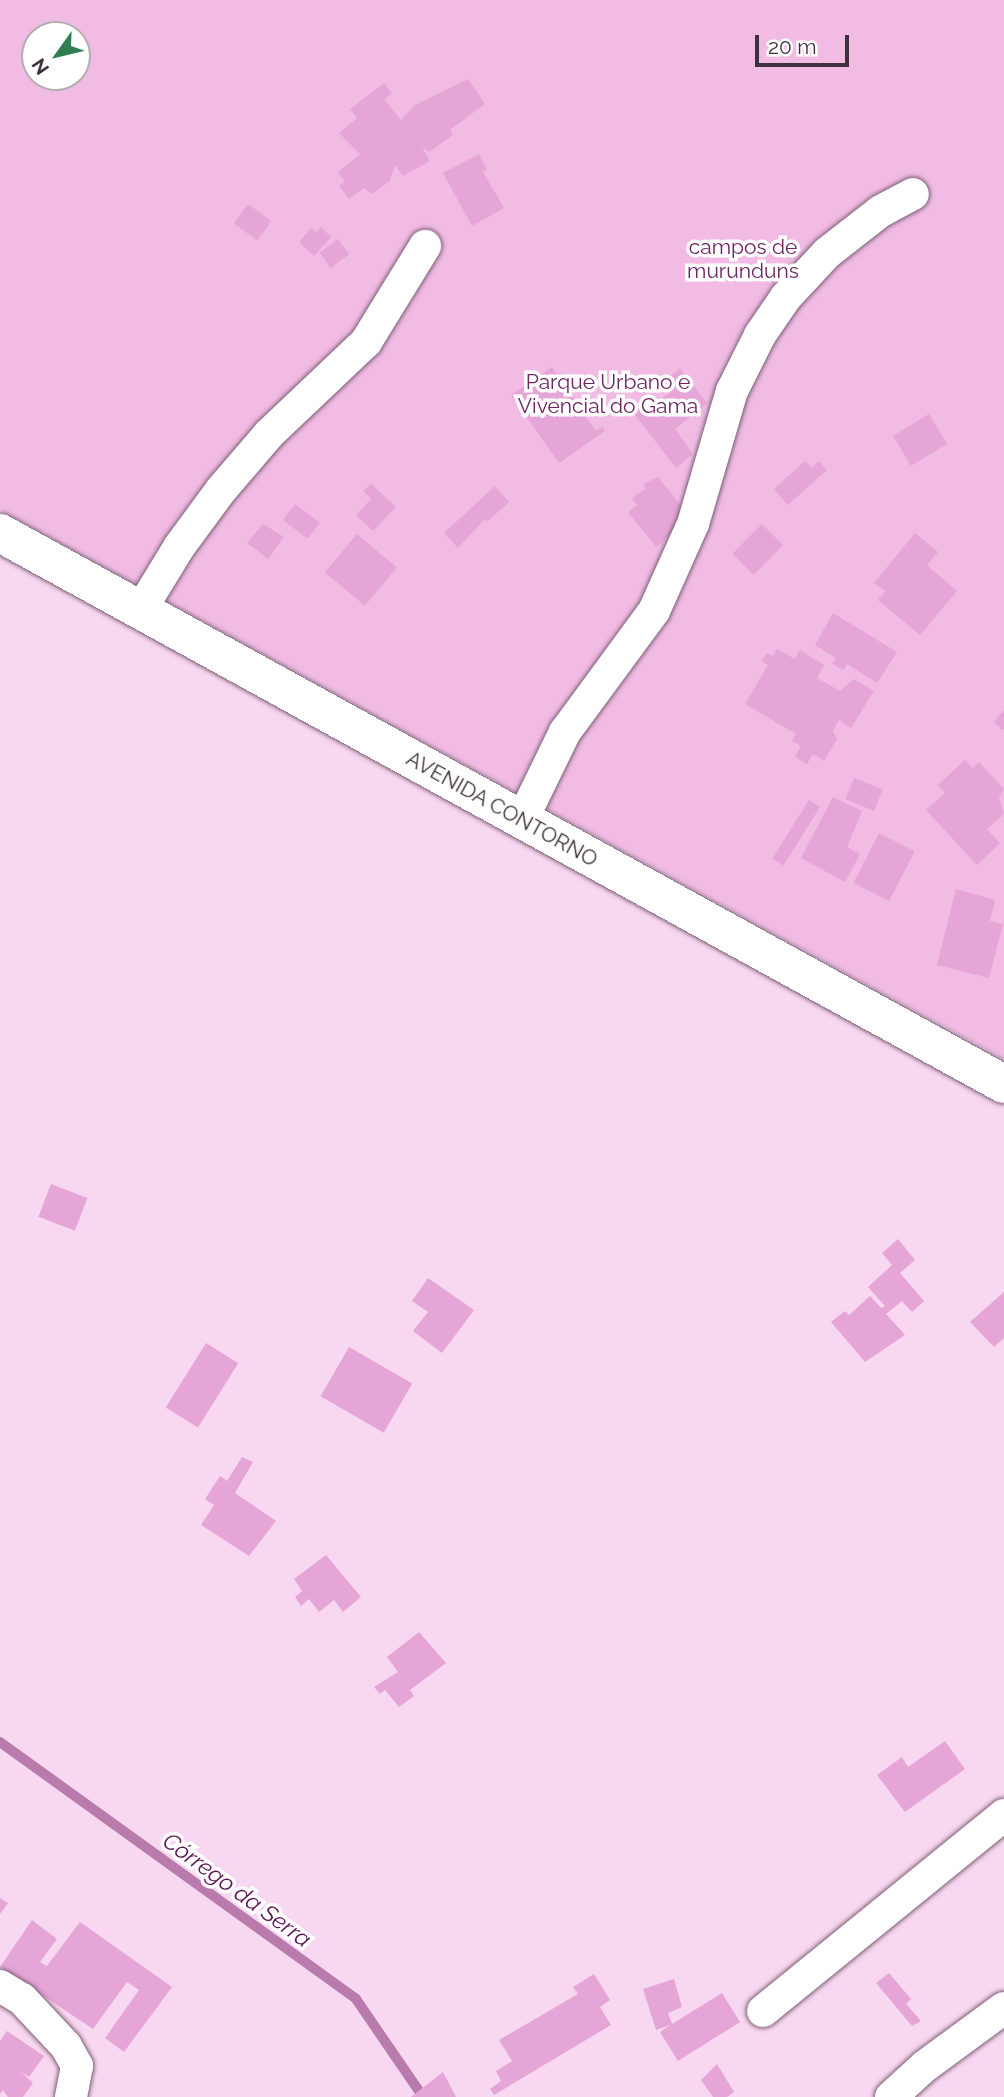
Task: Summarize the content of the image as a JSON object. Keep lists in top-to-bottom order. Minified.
{"streets":{"main road":["AVENIDA CONTORNO"]},"water":["Córrego da Serra"],"parks":["campos de murunduns","Parque Urbano e Vivencial do Gama"],"scale_bar":"20 m","north":"bottom left"}
